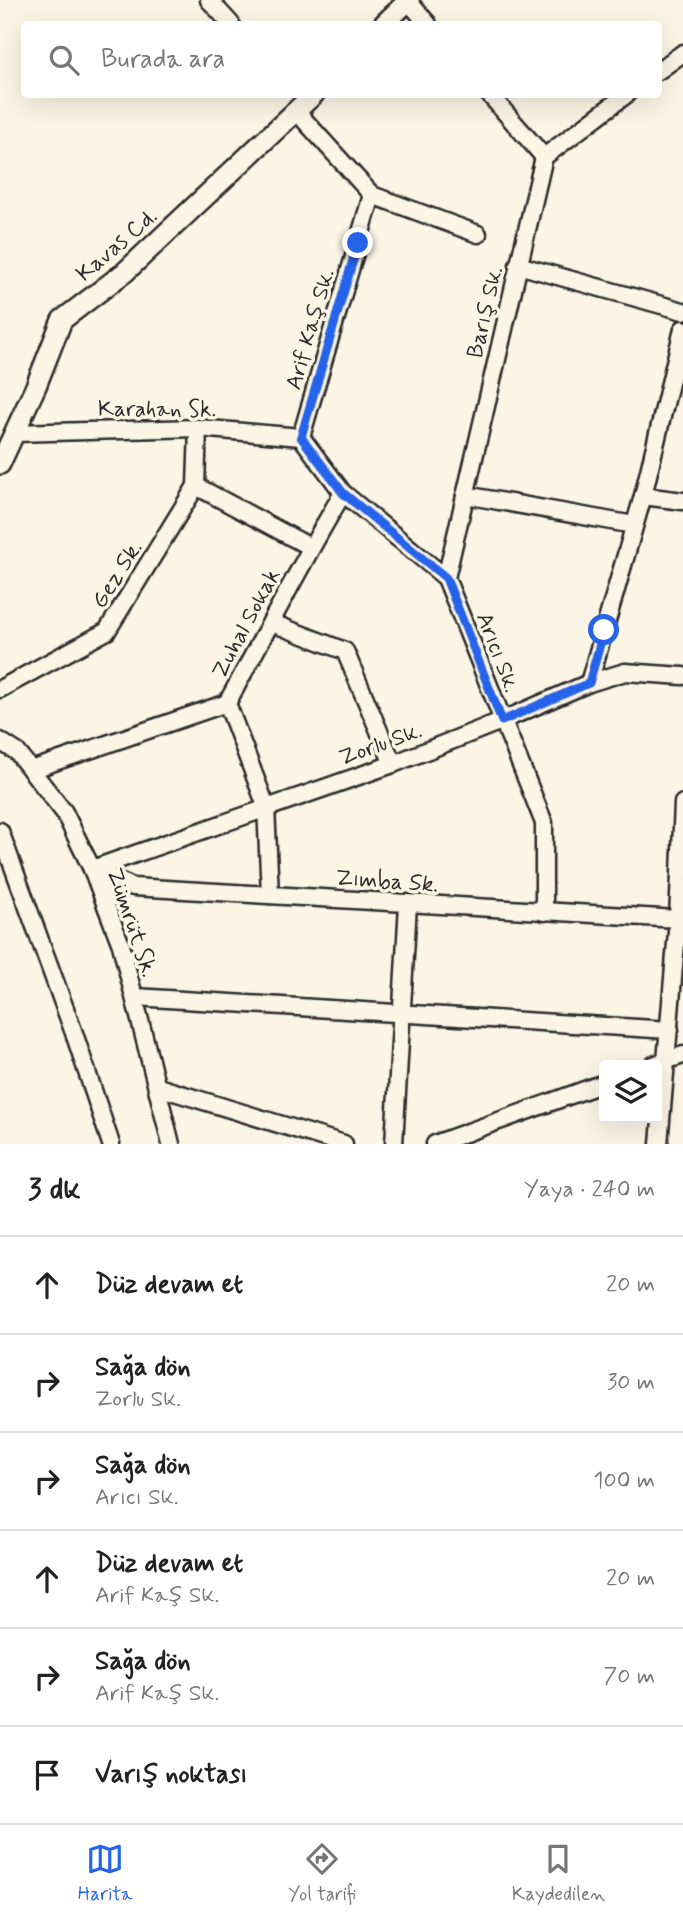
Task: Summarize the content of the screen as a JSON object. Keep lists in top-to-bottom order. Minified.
{"streets":{"street":["Kavas Cd.","Barış Sk.","Arif Kaş Sk.","Karahan Sk.","Gez Sk.","Zuhal Sokak","Arıcı Sk.","Zorlu Sk.","Zımba Sk.","Zümrüt Sk."]},"crossings":[["Kavas Cd.","Karahan Sk."],["Barış Sk.","Arıcı Sk."],["Arif Kaş Sk.","Karahan Sk."],["Karahan Sk.","Gez Sk."],["Zuhal Sokak","Arıcı Sk."],["Zuhal Sokak","Zümrüt Sk."],["Arıcı Sk.","Zorlu Sk."],["Arıcı Sk.","Zımba Sk."],["Zorlu Sk.","Zımba Sk."],["Zorlu Sk.","Zümrüt Sk."],["Zımba Sk.","Zümrüt Sk."]],"page":{"search":"Burada ara","heading":["3 dk","Yaya · 240 m"],"list":[["Düz devam et","20 m"],["Sağa dön","Zorlu Sk.","30 m"],["Sağa dön","Arıcı Sk.","100 m"],["Düz devam et","Arif Kaş Sk.","20 m"],["Sağa dön","Arif Kaş Sk.","70 m"],"Varış noktası"],"nav":["Harita","Yol tarifi","Kaydedilen"]}}
